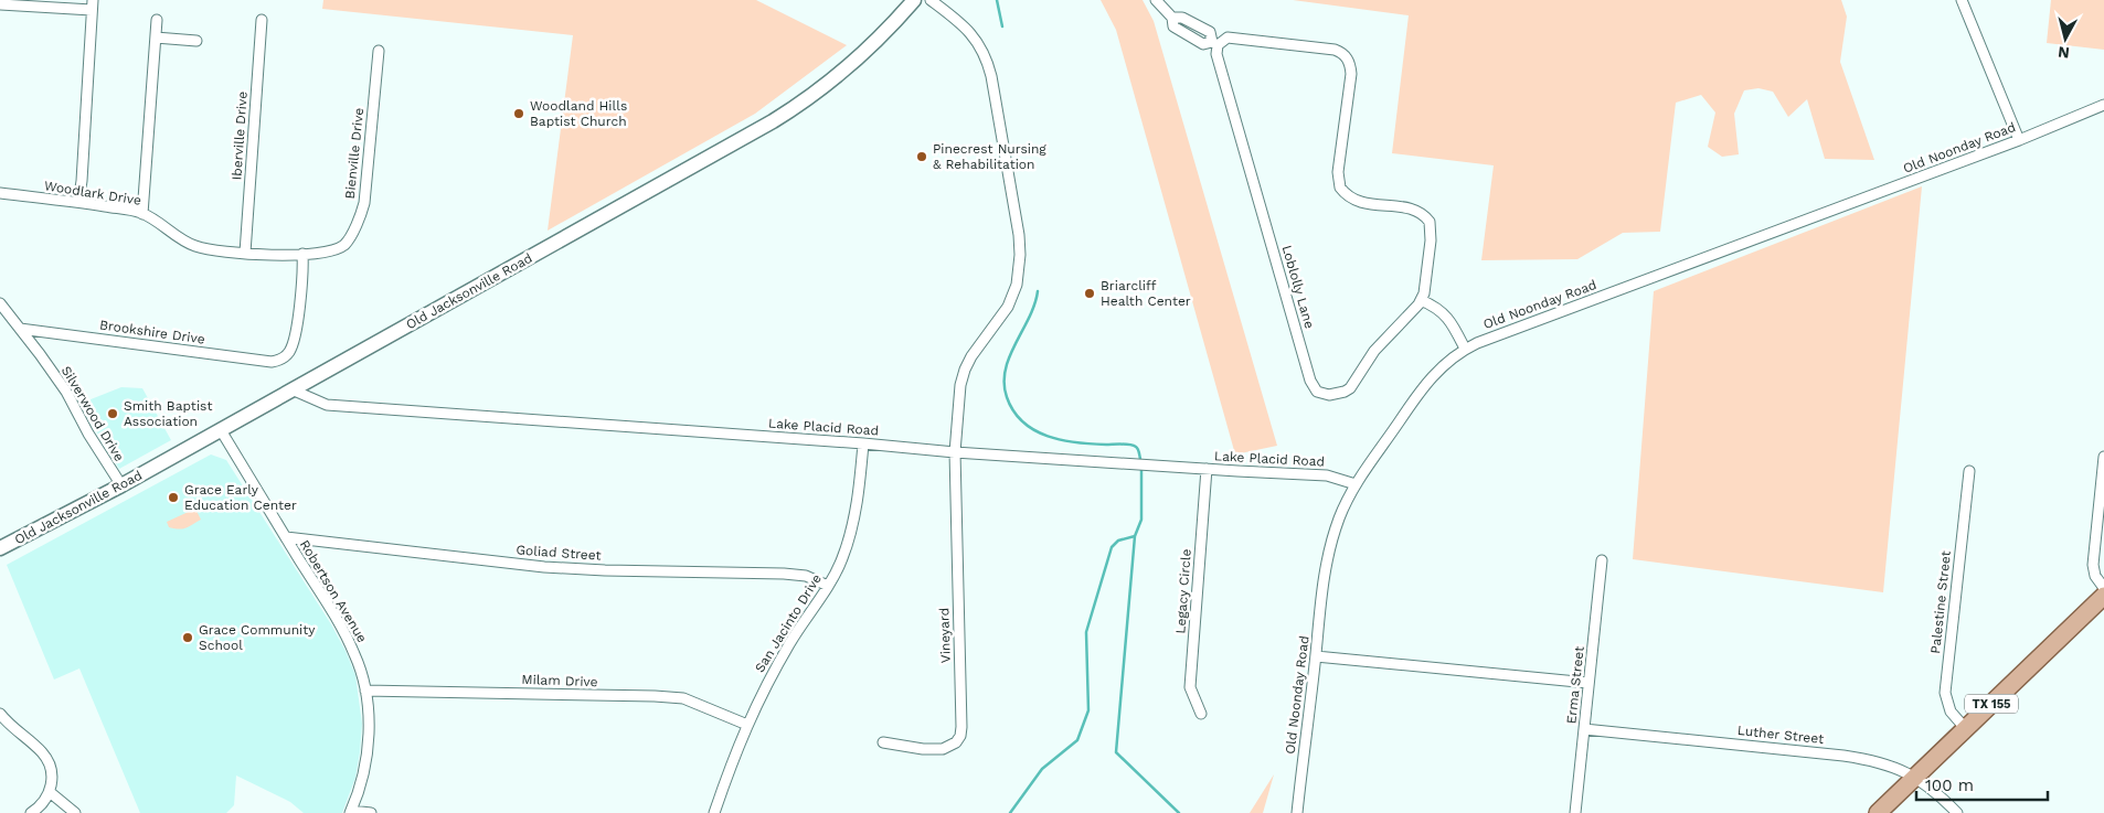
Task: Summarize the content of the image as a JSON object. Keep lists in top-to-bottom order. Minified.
{"streets":{"main road":["Old Jacksonville Road","TX 155"],"street":["Iberville Drive","Old Noonday Road","Bienville Drive","Woodlark Drive","Loblolly Lane","Brookshire Drive","Silverwood Drive","Lake Placid Road","Goliad Street","Robertson Avenue","Legacy Circle","Palestine Street","San Jacinto Drive","Vineyard","Milam Drive","Erma Street","Luther Street"]},"crossings":[["Iberville Drive","Woodlark Drive"],["Old Noonday Road","Lake Placid Road"],["Bienville Drive","Woodlark Drive"],["Bienville Drive","Brookshire Drive"],["Woodlark Drive","Brookshire Drive"],["Old Jacksonville Road","Silverwood Drive"],["Old Jacksonville Road","Lake Placid Road"],["Old Jacksonville Road","Robertson Avenue"],["Brookshire Drive","Silverwood Drive"],["Lake Placid Road","Legacy Circle"],["Lake Placid Road","San Jacinto Drive"],["Lake Placid Road","Vineyard"],["Goliad Street","Robertson Avenue"],["Goliad Street","San Jacinto Drive"],["Robertson Avenue","Milam Drive"],["Palestine Street","TX 155"],["San Jacinto Drive","Milam Drive"],["Erma Street","Luther Street"],["TX 155","Luther Street"]],"places":["Woodland Hills Baptist Church","Pinecrest Nursing & Rehabilitation","Briarcliff Health Center","Smith Baptist Association","Grace Early Education Center","Grace Community School"],"scale_bar":"100 m","north":"bottom"}
